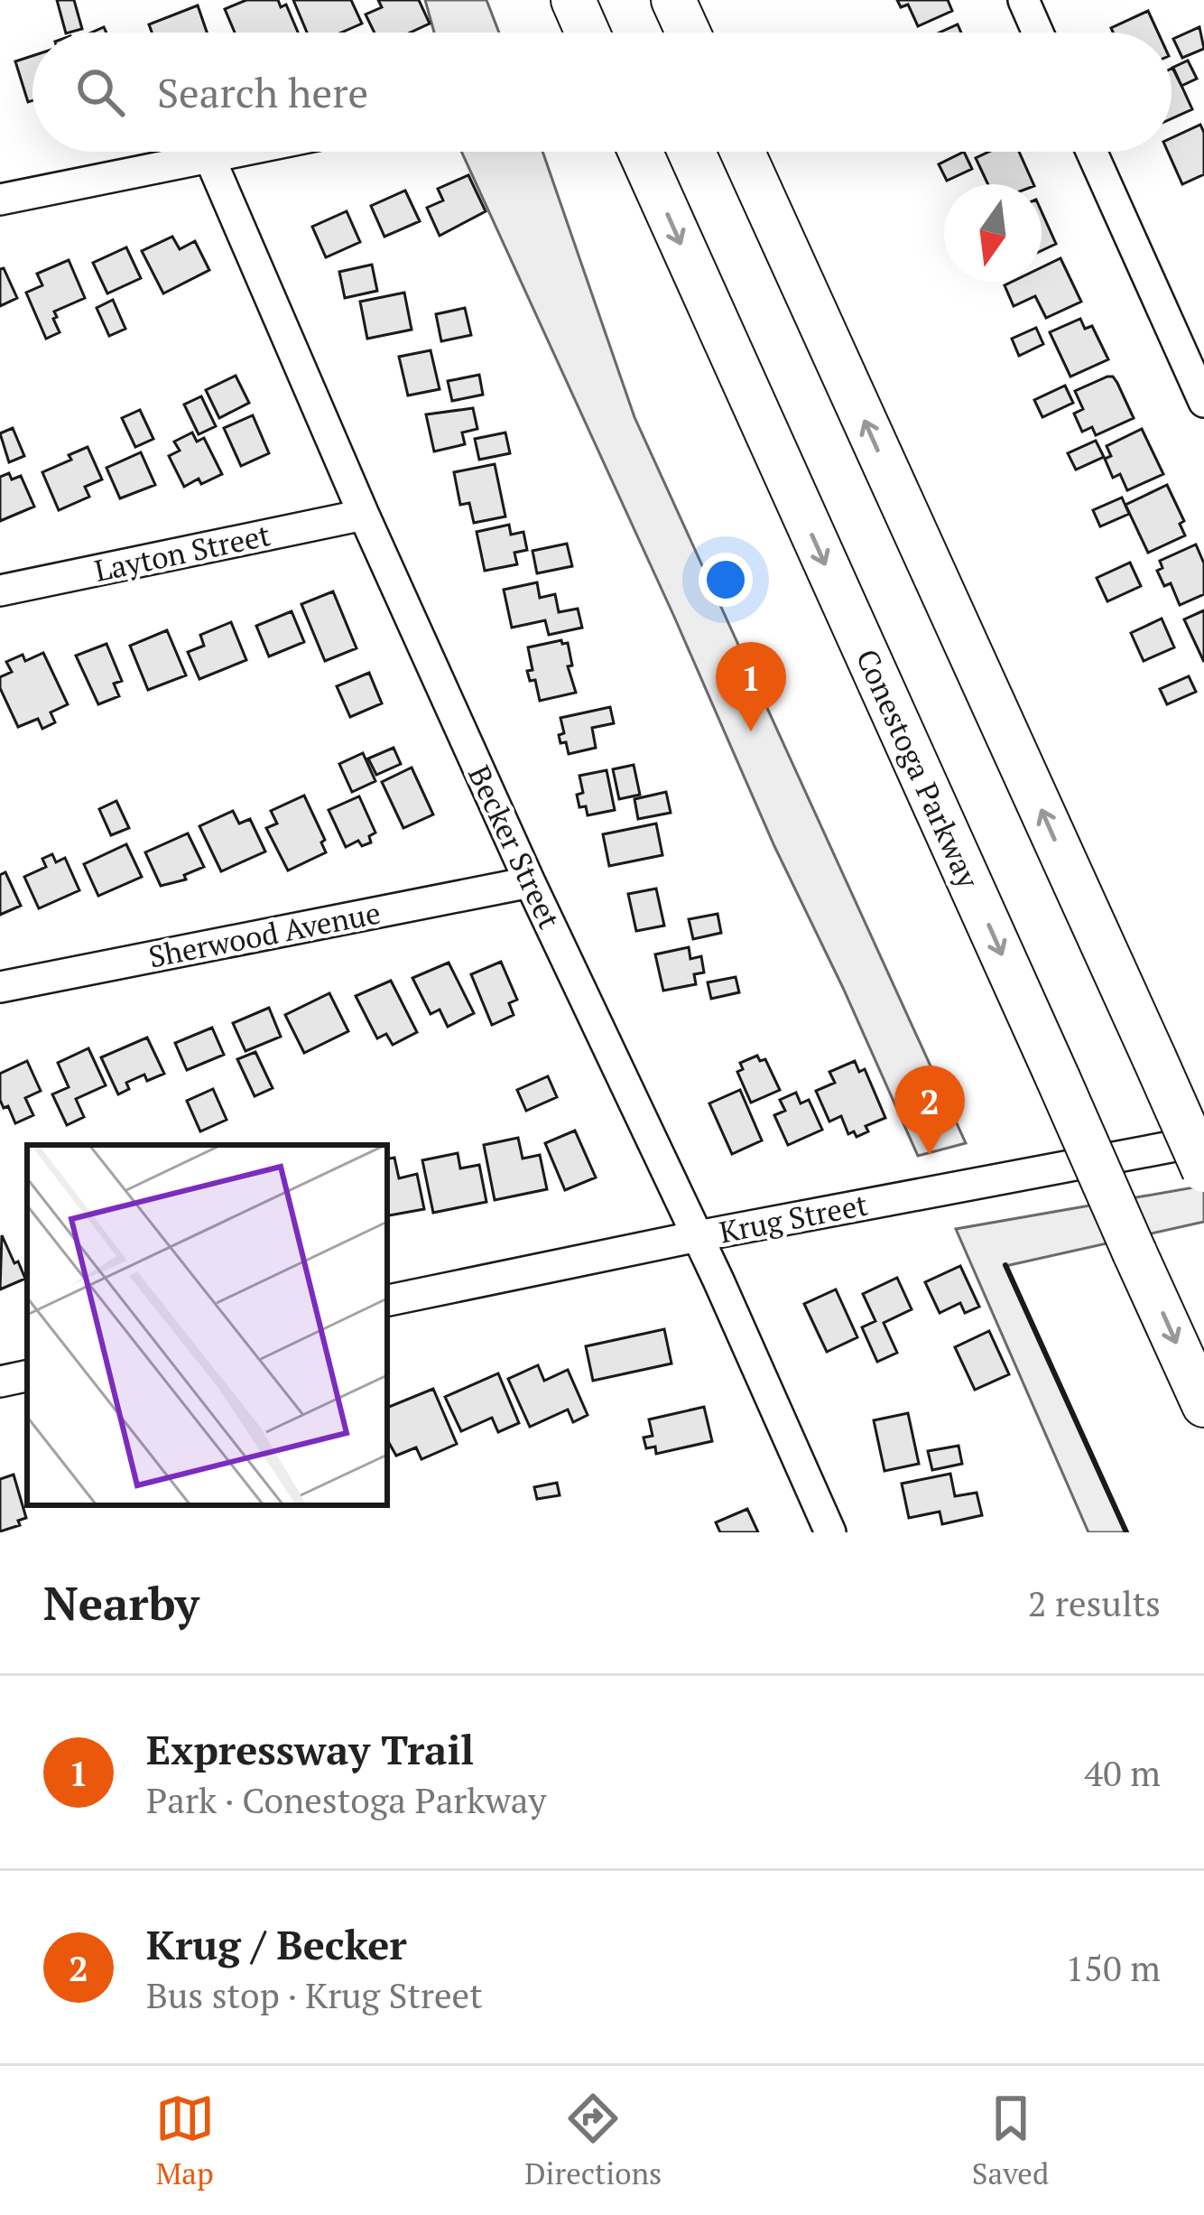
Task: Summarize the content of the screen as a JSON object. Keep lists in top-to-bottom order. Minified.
{"streets":{"highway":["Conestoga Parkway"],"street":["Layton Street","Becker Street","Sherwood Avenue","Krug Street"]},"crossings":[["Layton Street","Becker Street"],["Becker Street","Sherwood Avenue"],["Becker Street","Krug Street"]],"north":"bottom","page":{"search":"Search here","pins":["1","2"],"heading":["Nearby","2 results"],"list":[{"mark":"1","name":"Expressway Trail","note":"Park · Conestoga Parkway","value":"40 m"},{"mark":"2","name":"Krug / Becker","note":"Bus stop · Krug Street","value":"150 m"}],"nav":["Map","Directions","Saved"]}}
